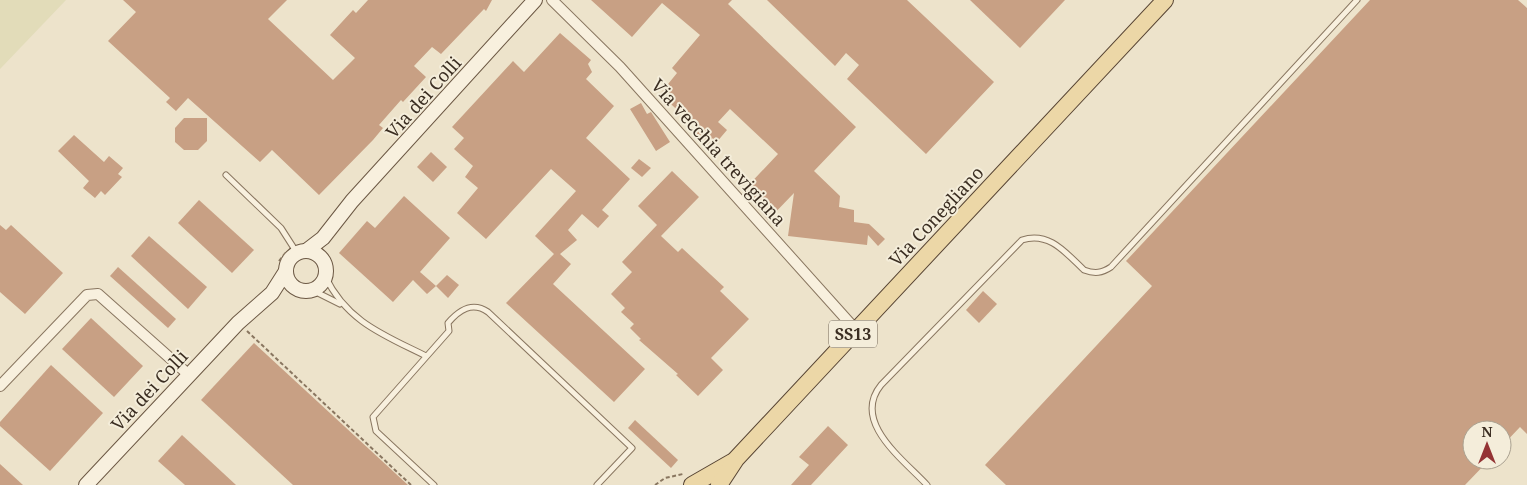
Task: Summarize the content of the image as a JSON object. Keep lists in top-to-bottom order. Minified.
{"streets":{"main road":["Via Conegliano","SS13"],"street":["Via dei Colli","Via vecchia trevigiana"]},"crossings":[["Via vecchia trevigiana","Via Conegliano"]],"north":"top"}
